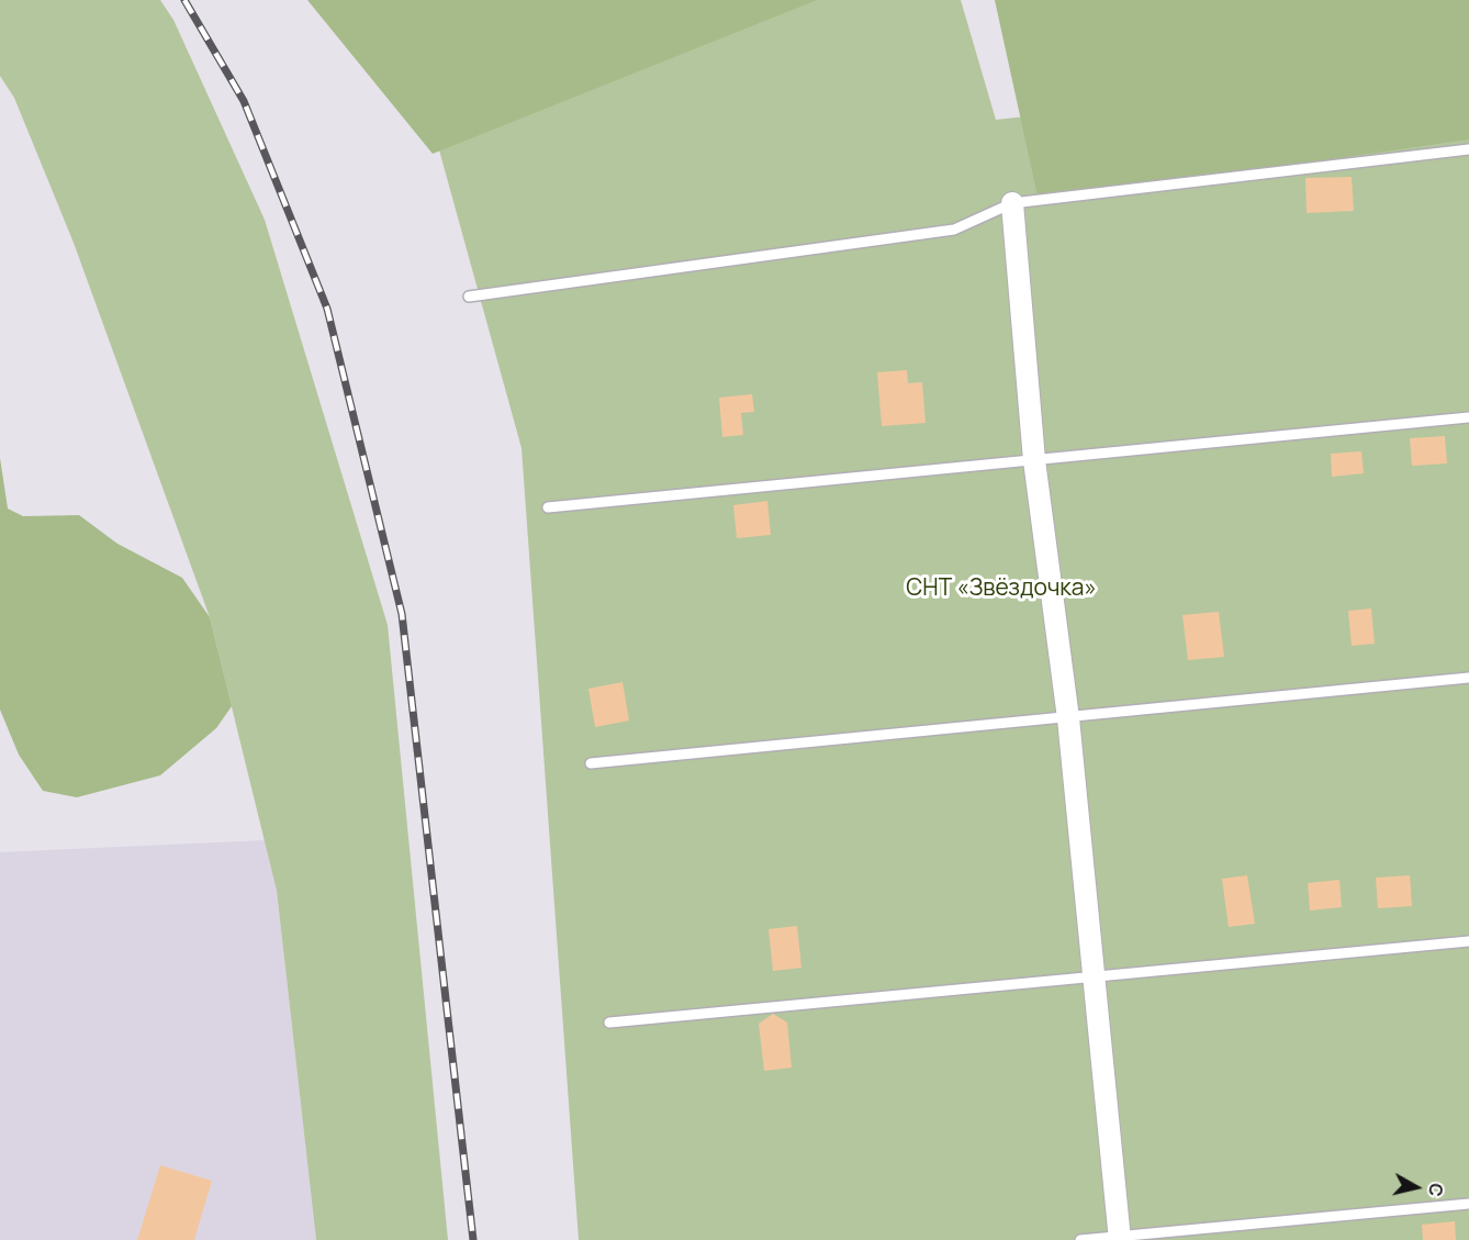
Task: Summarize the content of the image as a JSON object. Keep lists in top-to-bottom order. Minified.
{"parks":["СНТ «Звёздочка»"],"north":"right"}
